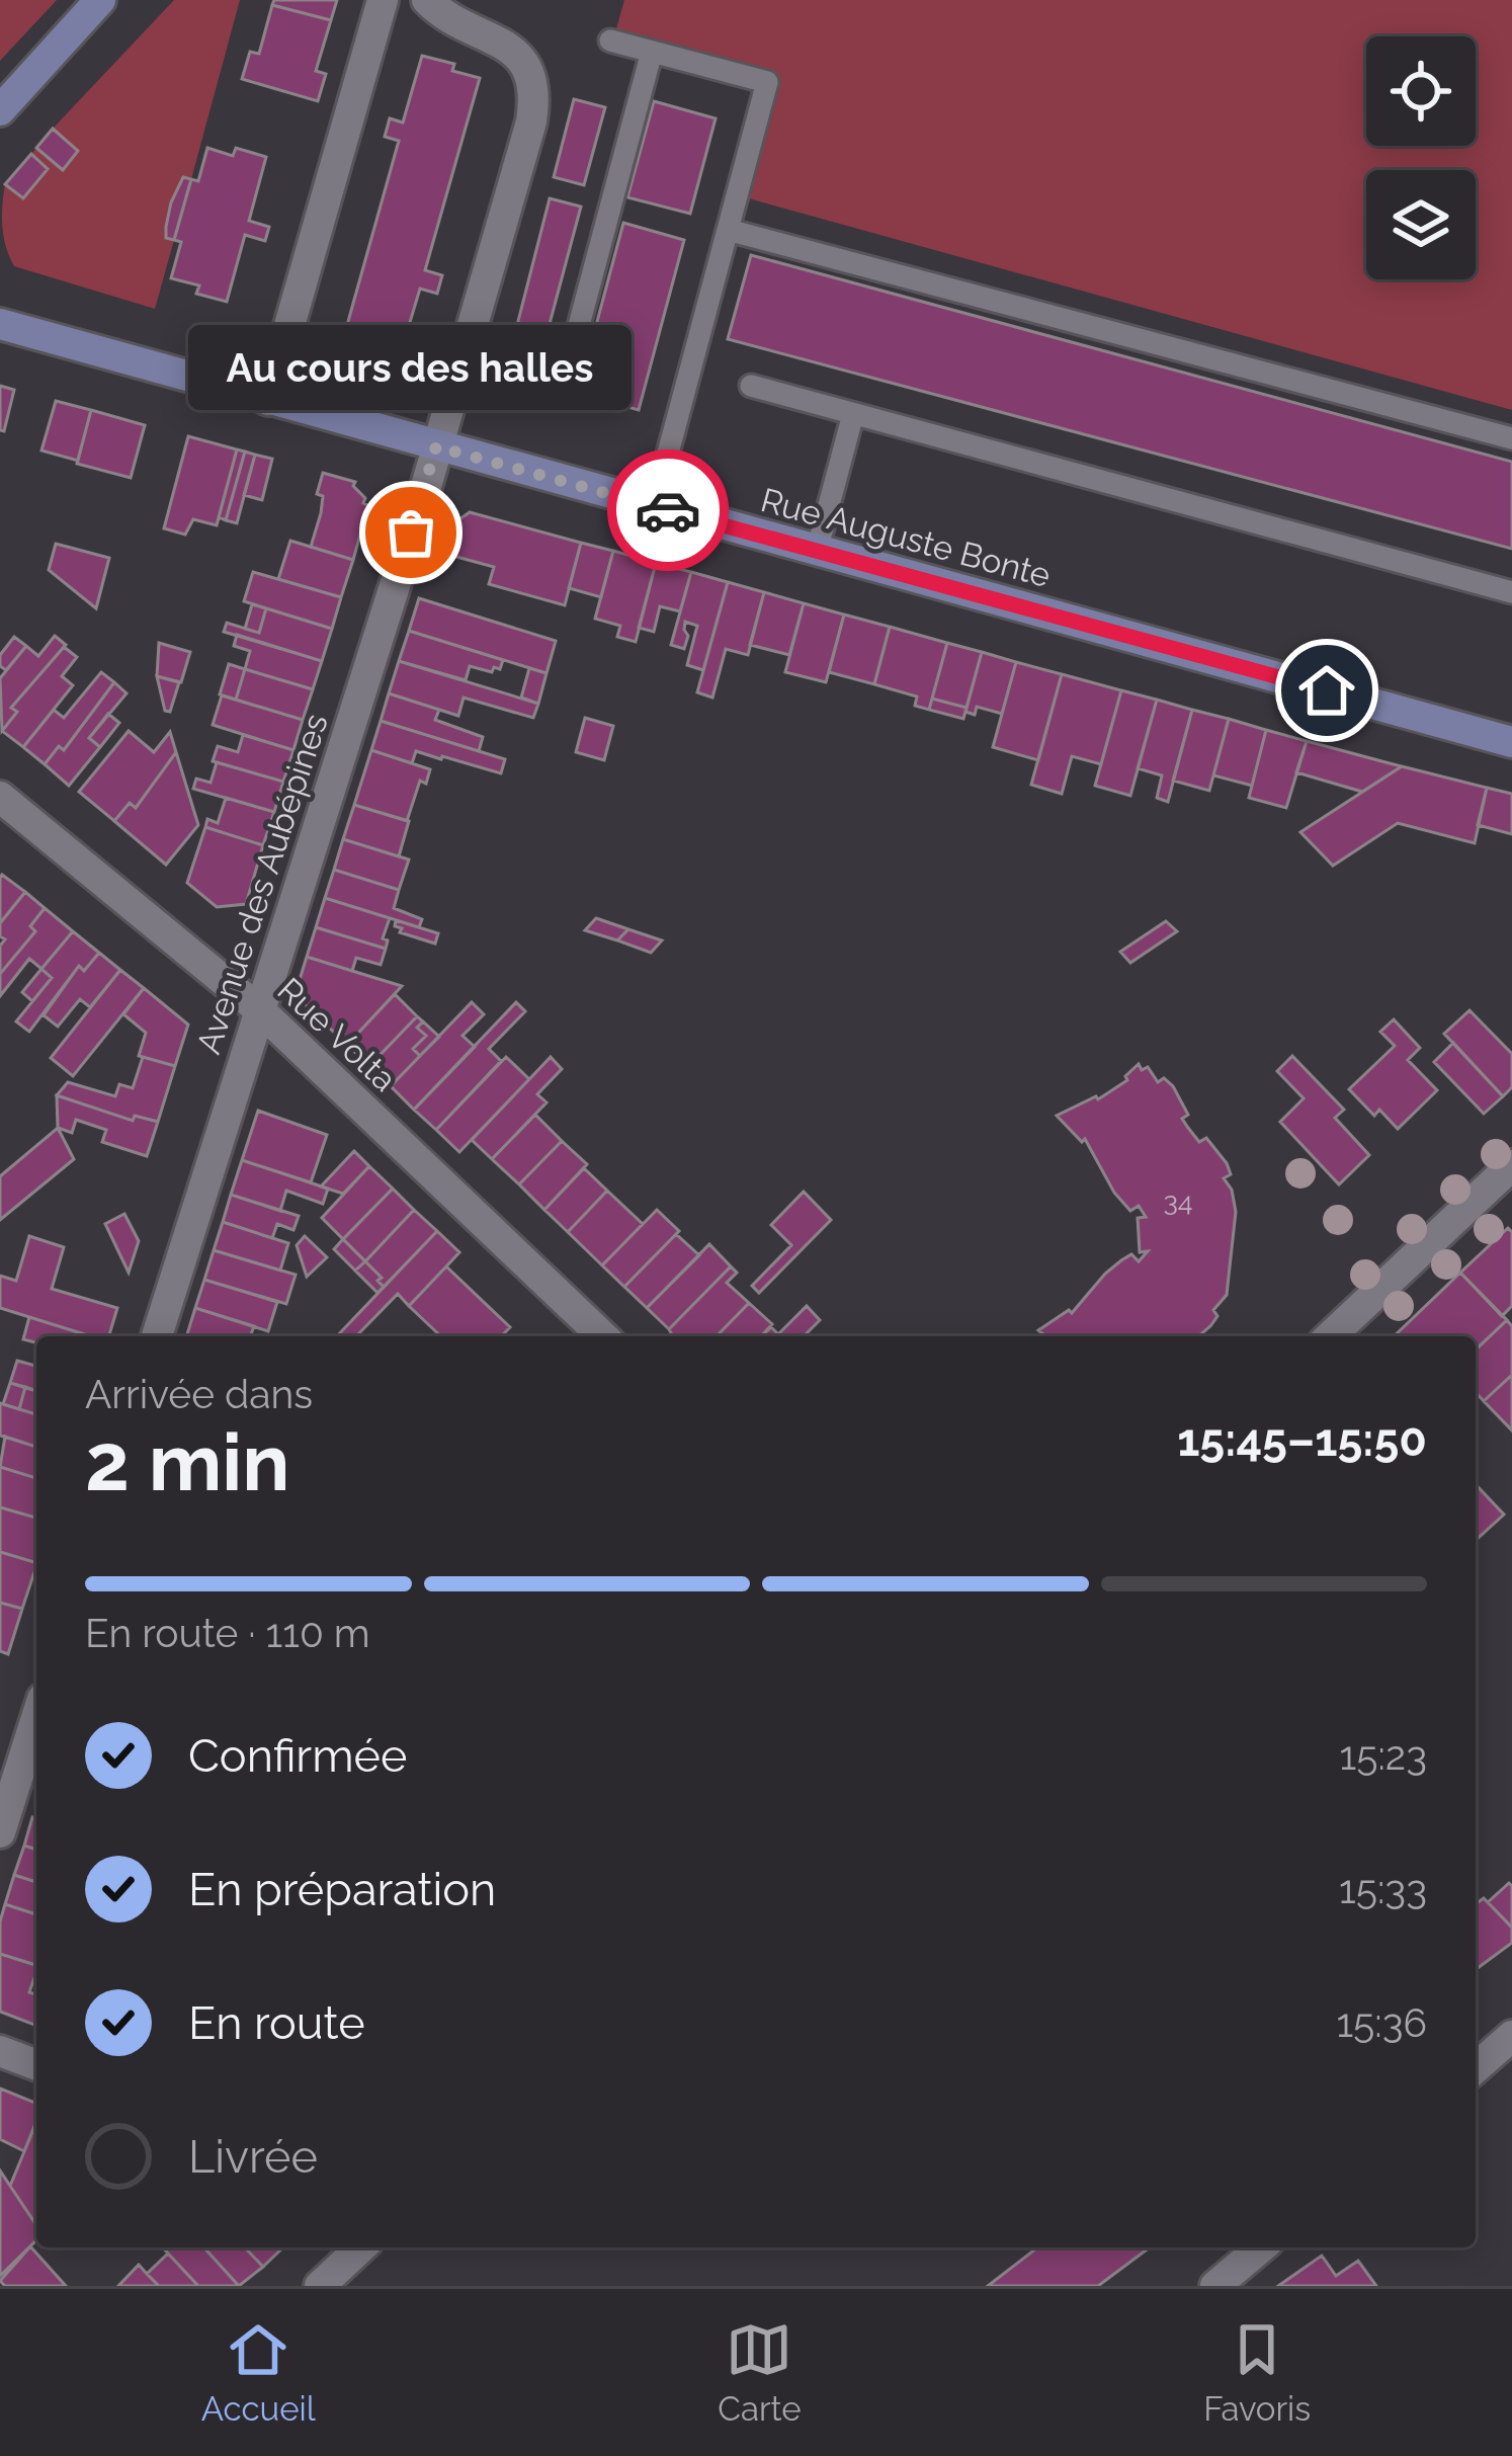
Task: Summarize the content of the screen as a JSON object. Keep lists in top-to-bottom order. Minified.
{"streets":{"street":["Rue Auguste Bonte","Avenue des Aubépines","Rue Volta"]},"crossings":[["Rue Auguste Bonte","Avenue des Aubépines"],["Avenue des Aubépines","Rue Volta"]],"places":["Au cours des halles"],"house_numbers":["34"],"page":{"bubble":"Au cours des halles","heading":["2 min","Arrivée dans","15:45–15:50"],"bar":"En route · 110 m","list":[["Confirmée","15:23"],["En préparation","15:33"],["En route","15:36"],"Livrée"],"tabs":["Accueil","Carte","Favoris"]}}
